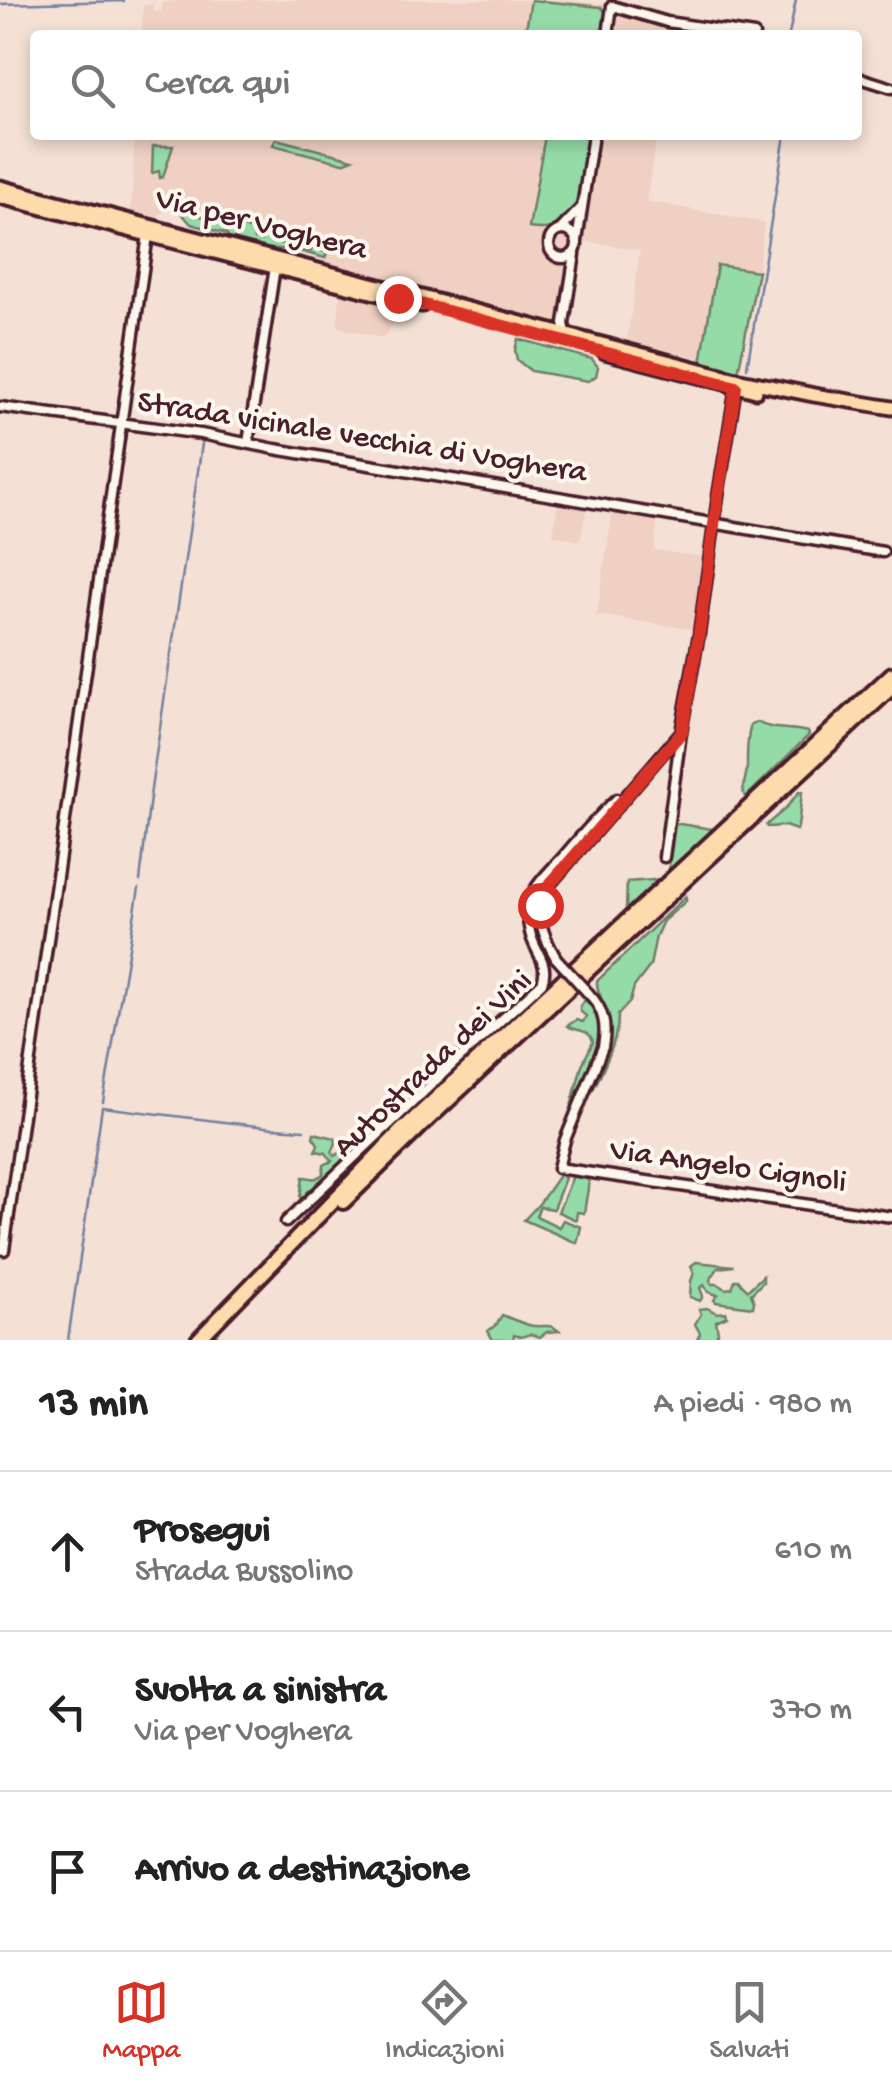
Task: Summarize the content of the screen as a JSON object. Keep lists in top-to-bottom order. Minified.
{"streets":{"highway":["Autostrada dei Vini"],"main road":["Via per Voghera"],"street":["Strada vicinale vecchia di Voghera","Via Angelo Cignoli"]},"page":{"search":"Cerca qui","heading":["13 min","A piedi · 980 m"],"list":[["Prosegui","Strada Bussolino","610 m"],["Svolta a sinistra","Via per Voghera","370 m"],"Arrivo a destinazione"],"nav":["Mappa","Indicazioni","Salvati"]}}
